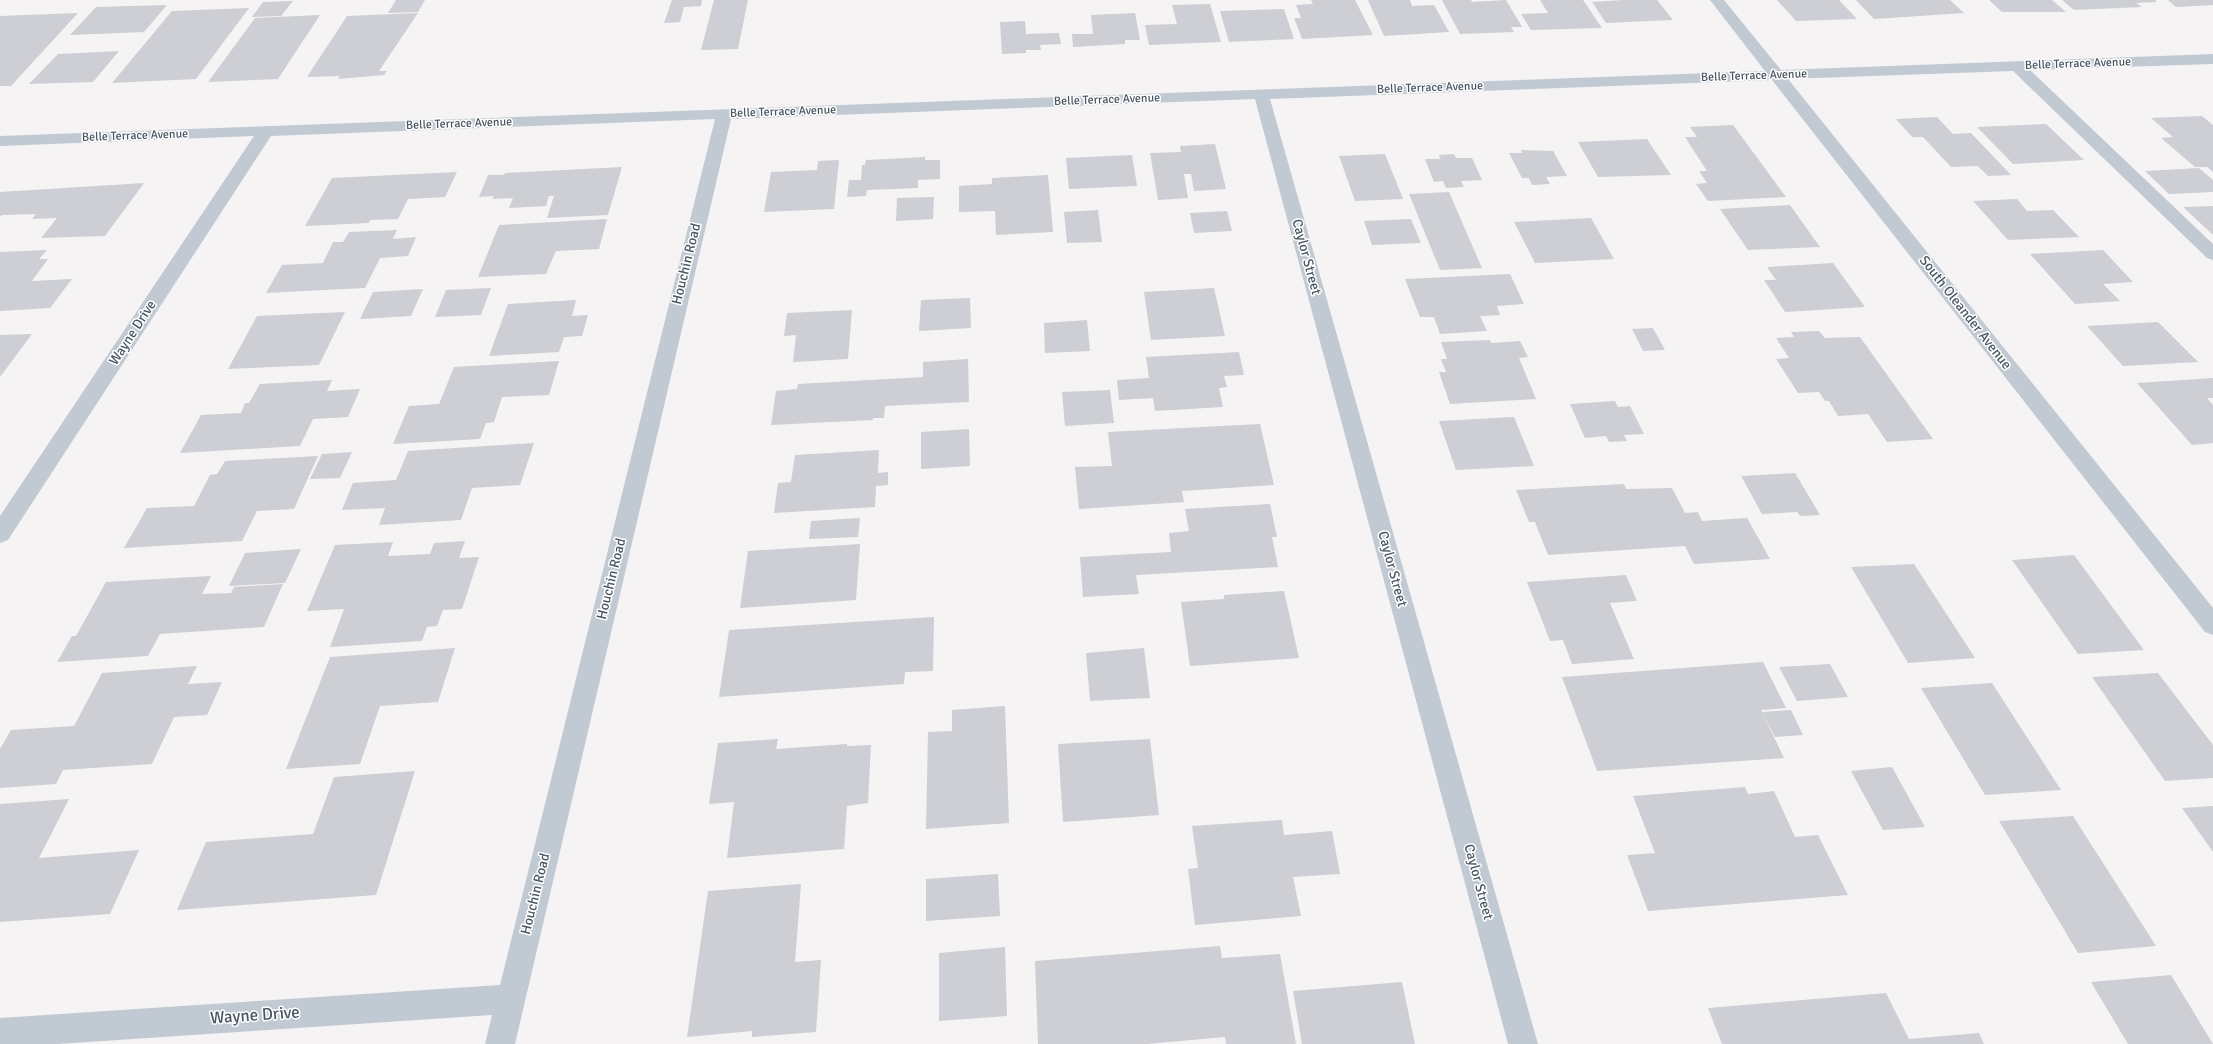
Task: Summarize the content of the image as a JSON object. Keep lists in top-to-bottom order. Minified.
{"streets":{"street":["Belle Terrace Avenue","Caylor Street","Houchin Road","South Oleander Avenue","Wayne Drive"]},"crossings":[["Belle Terrace Avenue","Caylor Street"],["Belle Terrace Avenue","Houchin Road"],["Belle Terrace Avenue","South Oleander Avenue"],["Belle Terrace Avenue","Wayne Drive"],["Houchin Road","Wayne Drive"]]}
